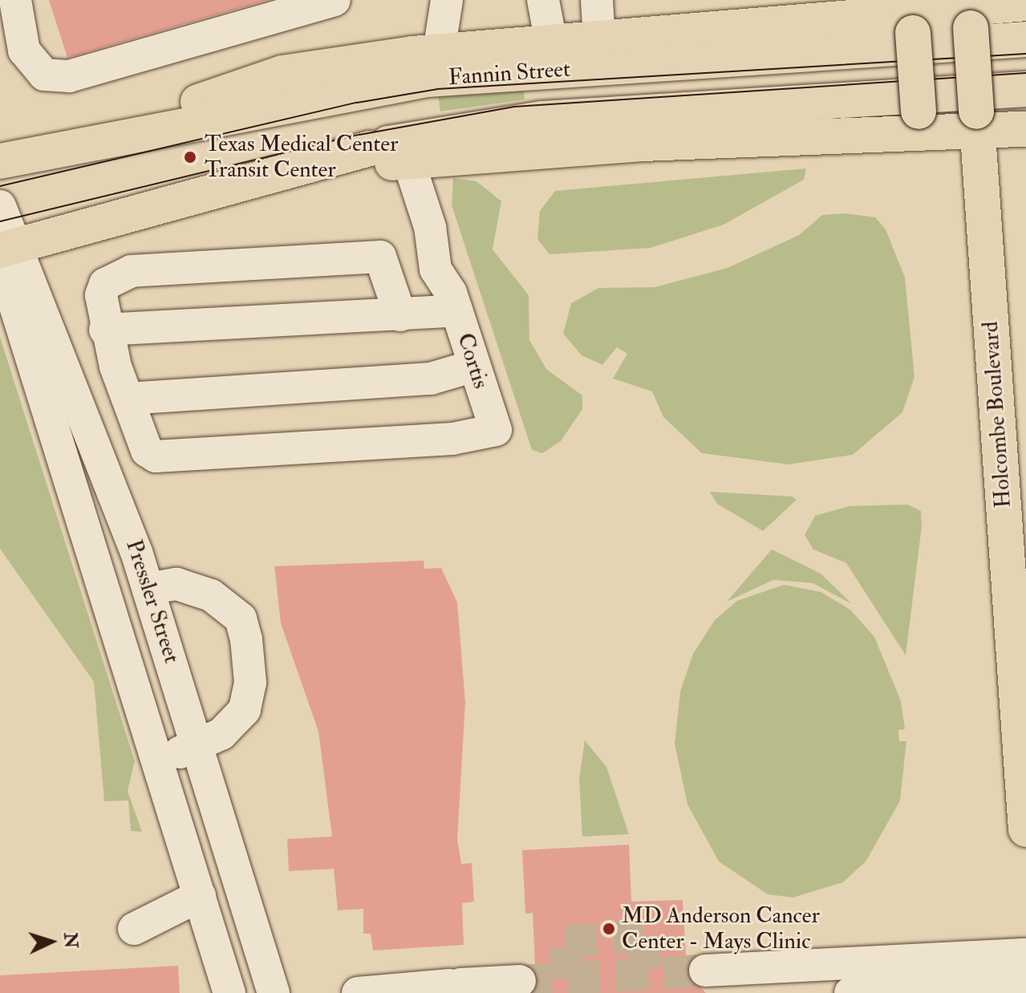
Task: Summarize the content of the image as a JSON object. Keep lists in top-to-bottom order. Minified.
{"streets":{"main road":["Fannin Street","Holcombe Boulevard"],"street":["Cortis","Pressler Street"]},"crossings":[["Fannin Street","Cortis"],["Fannin Street","Pressler Street"]],"places":["Texas Medical Center Transit Center","MD Anderson Cancer Center - Mays Clinic"],"north":"right"}
